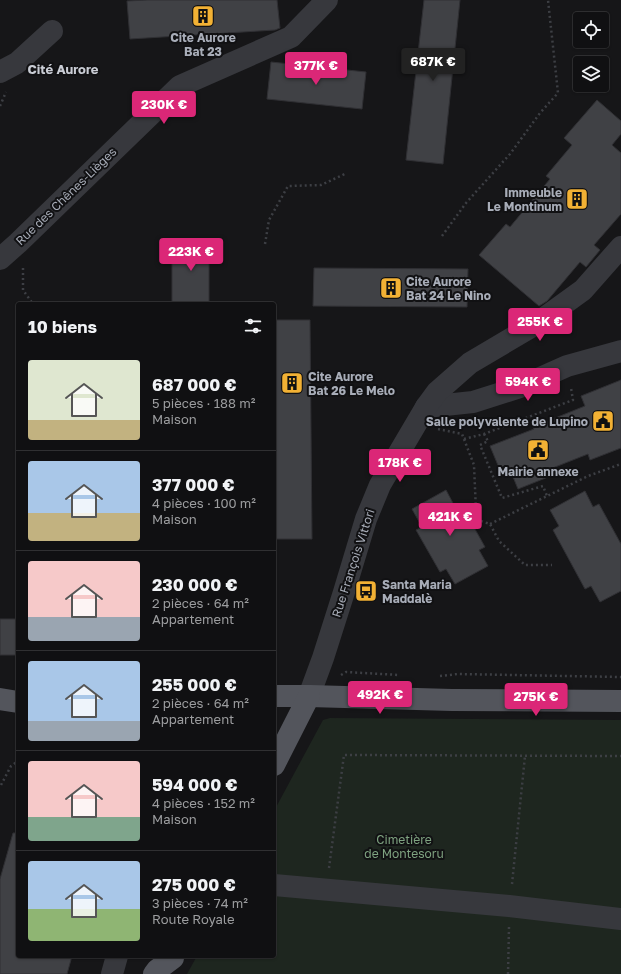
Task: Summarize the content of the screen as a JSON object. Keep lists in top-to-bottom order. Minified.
{"streets":{"street":["Rue des Chênes-Lièges","Rue François Vittori"]},"districts":["Cité Aurore"],"parks":["Cimetière de Montesoru"],"places":{"building":["Cite Aurore Bat 23","Immeuble Le Montinum","Cite Aurore Bat 24 Le Nino","Cite Aurore Bat 26 Le Melo"],"public building":["Salle polyvalente de Lupino","Mairie annexe"],"bus stop":["Santa Maria Maddalè"]},"page":{"price":["687K €","377K €","230K €","223K €","255K €","594K €","178K €","421K €","492K €","275K €"],"heading":"10 biens","list":[{"name":"687 000 €","note":"5 pièces · 188 m² · Maison"},{"name":"377 000 €","note":"4 pièces · 100 m² · Maison"},{"name":"230 000 €","note":"2 pièces · 64 m² · Appartement"},{"name":"255 000 €","note":"2 pièces · 64 m² · Appartement"},{"name":"594 000 €","note":"4 pièces · 152 m² · Maison"},{"name":"275 000 €","note":"3 pièces · 74 m² · Route Royale"}]}}
